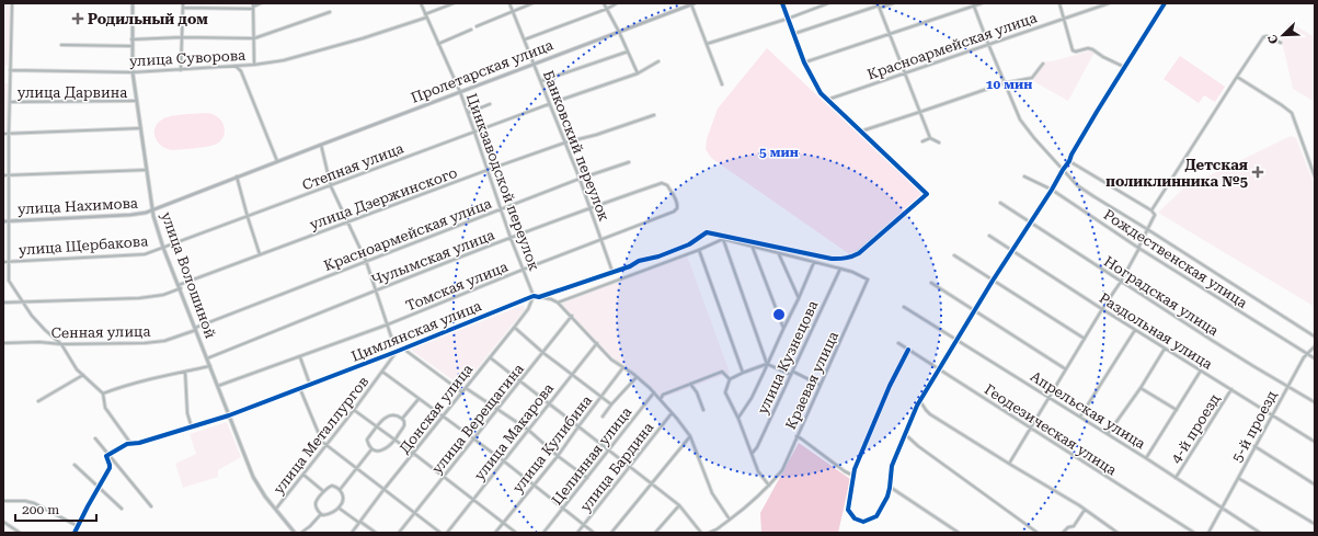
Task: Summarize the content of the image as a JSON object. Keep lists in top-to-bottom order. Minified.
{"streets":{"main road":["Пролетарская улица","улица Нахимова"],"street":["Красноармейская улица","улица Суворова","улица Дарвина","Банковский переулок","Степная улица","Цинкзаводской переулок","улица Дзержинского","улица Щербакова","Чулымская улица","Рождественская улица","улица Волошиной","Томская улица","Ноградская улица","Цимлянская улица","Раздольная улица","Сенная улица","улица Кузнецова","Краевая улица","Донская улица","Апрельская улица","улица Верещагина","5-й проезд","4-й проезд","Геодезическая улица","улица Макарова","улица Металлургов","улица Кулибина","Целинная улица","улица Бардина"]},"crossings":[["Красноармейская улица","Банковский переулок"],["Красноармейская улица","Цинкзаводской переулок"],["Красноармейская улица","улица Волошиной"],["Красноармейская улица","Сенная улица"],["улица Суворова","Цинкзаводской переулок"],["улица Суворова","улица Волошиной"],["Пролетарская улица","Банковский переулок"],["Пролетарская улица","Цинкзаводской переулок"],["Пролетарская улица","улица Нахимова"],["Пролетарская улица","улица Волошиной"],["улица Дарвина","улица Волошиной"],["Банковский переулок","Степная улица"],["Банковский переулок","улица Дзержинского"],["Банковский переулок","Чулымская улица"],["Банковский переулок","Томская улица"],["Степная улица","Цинкзаводской переулок"],["Степная улица","улица Щербакова"],["Степная улица","улица Волошиной"],["Цинкзаводской переулок","улица Дзержинского"],["Цинкзаводской переулок","Чулымская улица"],["Цинкзаводской переулок","Томская улица"],["Цинкзаводской переулок","Цимлянская улица"],["Цинкзаводской переулок","Донская улица"],["улица Дзержинского","улица Волошиной"],["улица Нахимова","улица Волошиной"],["улица Щербакова","улица Волошиной"],["Чулымская улица","улица Волошиной"],["Чулымская улица","Томская улица"],["Рождественская улица","5-й проезд"],["улица Волошиной","Томская улица"],["улица Волошиной","Цимлянская улица"],["улица Волошиной","Сенная улица"],["улица Волошиной","улица Металлургов"],["Ноградская улица","5-й проезд"],["Цимлянская улица","Донская улица"],["Цимлянская улица","улица Металлургов"],["Раздольная улица","5-й проезд"],["Раздольная улица","4-й проезд"],["улица Кузнецова","Краевая улица"],["Апрельская улица","5-й проезд"],["Апрельская улица","4-й проезд"]],"places":{"health":["Родильный дом","Детская поликлинника №5"]},"scale_bar":"200 m","north":"bottom left","rings":["10 мин","5 мин"]}
